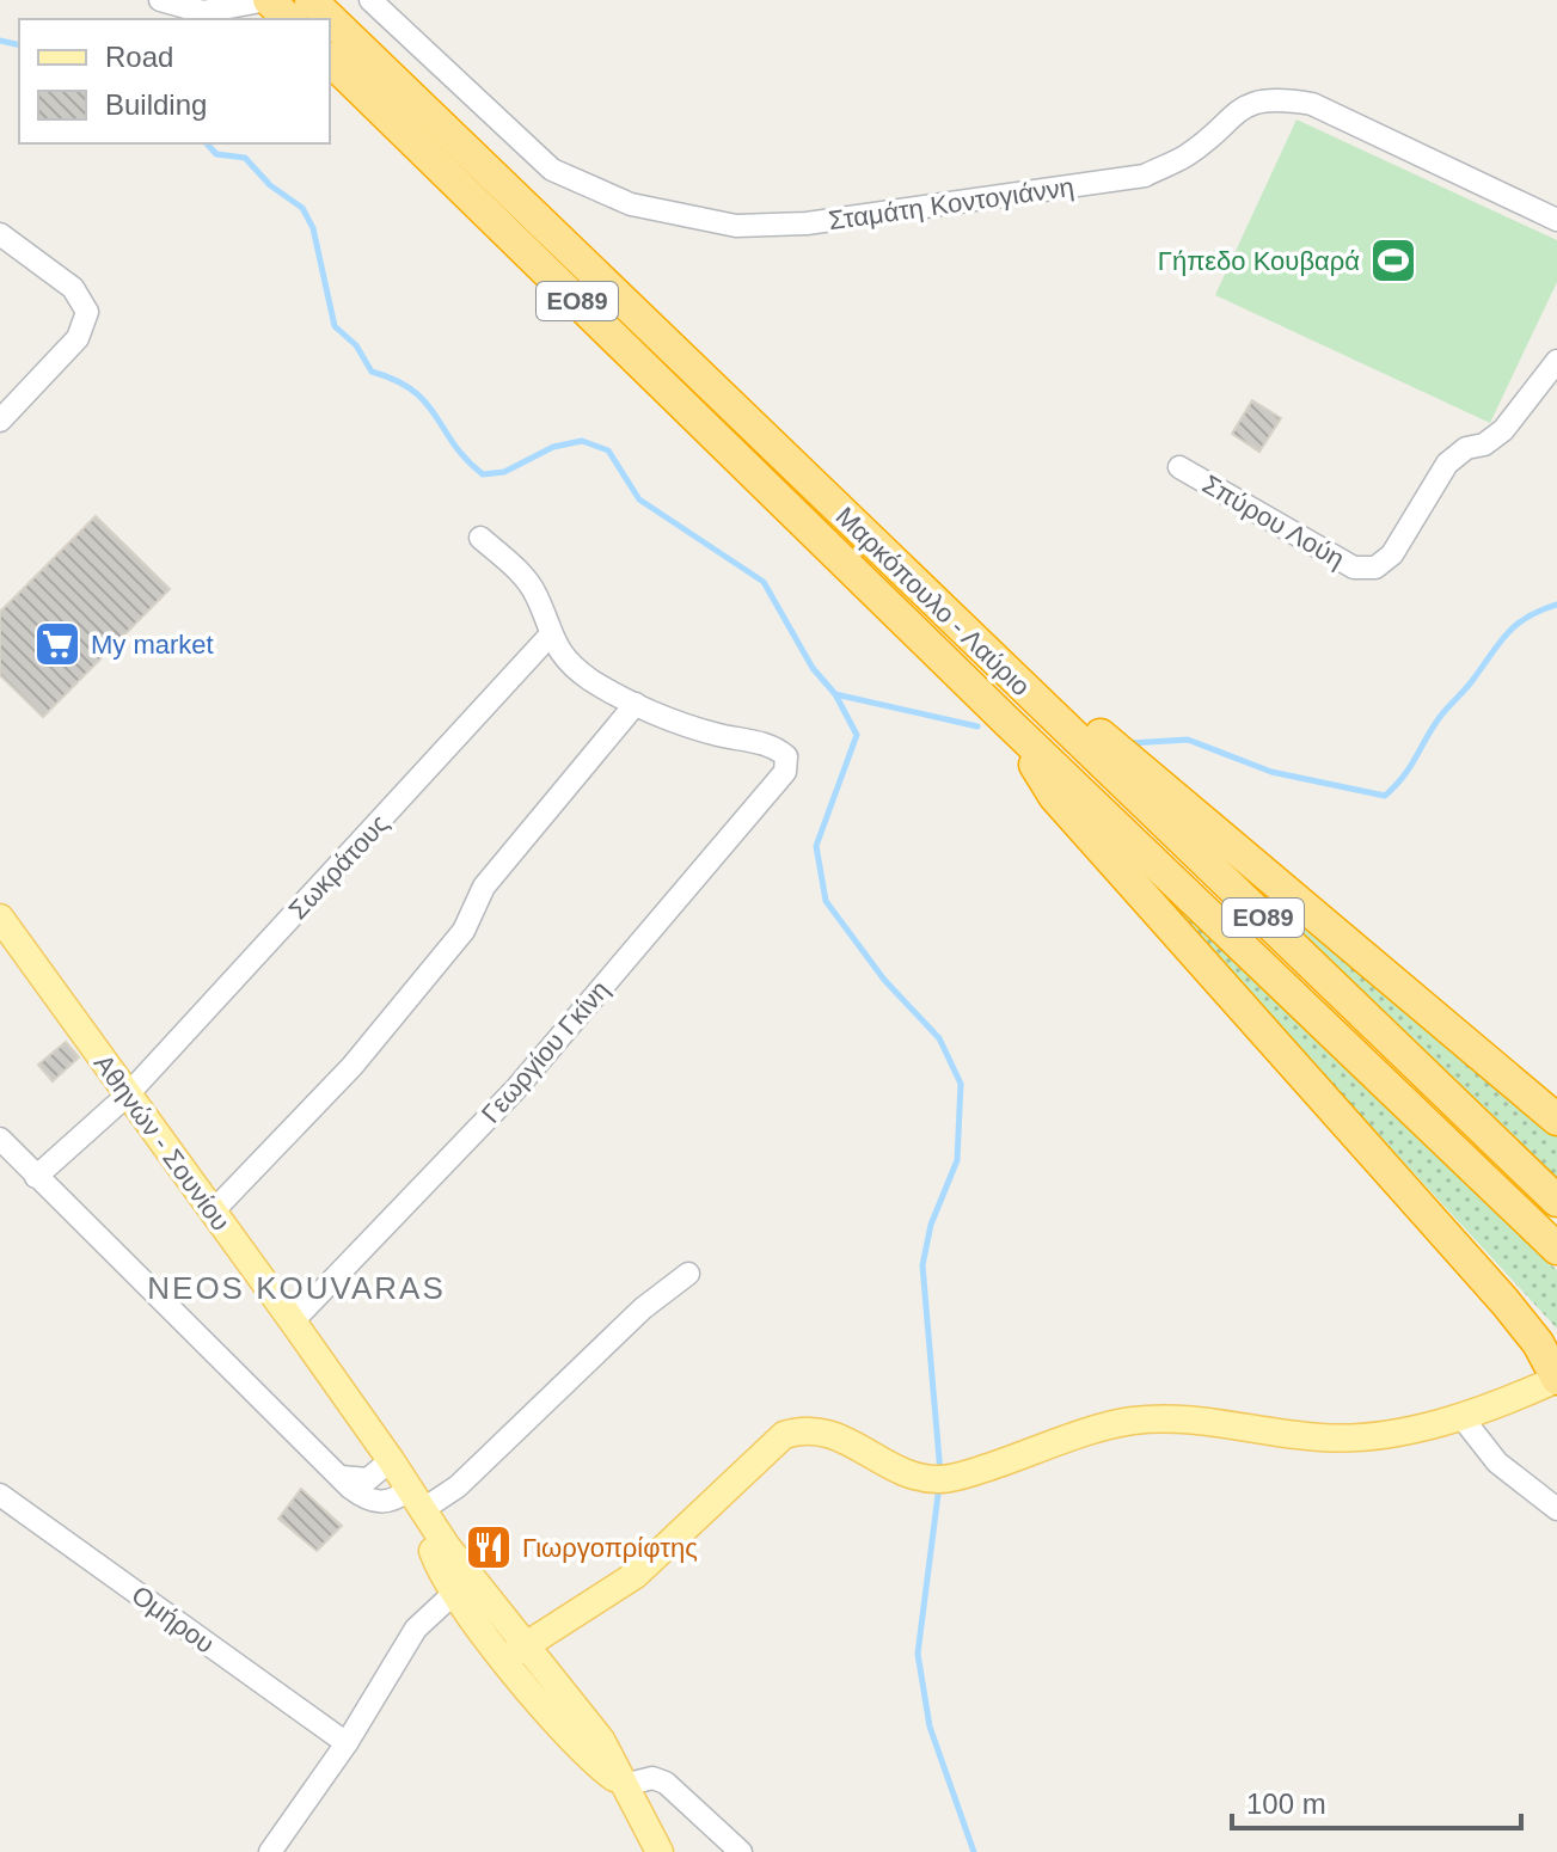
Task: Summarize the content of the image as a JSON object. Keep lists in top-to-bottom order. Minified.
{"streets":{"highway":["ΕΟ89","Μαρκόπουλο - Λαύριο"],"main road":["Αθηνών - Σουνίου"],"street":["Σταμάτη Κοντογιάννη","Σπύρου Λούη","Σωκράτους","Γεωργίου Γκίνη","Ομήρου"]},"crossings":[["Σωκράτους","Αθηνών - Σουνίου"],["Γεωργίου Γκίνη","Αθηνών - Σουνίου"]],"districts":["NEOS KOUVARAS"],"places":{"sports":["Γήπεδο Κουβαρά"],"supermarket":["My market"],"restaurant":["Γιωργοπρίφτης"]},"legend":["Road","Building"],"scale_bar":"100 m"}
